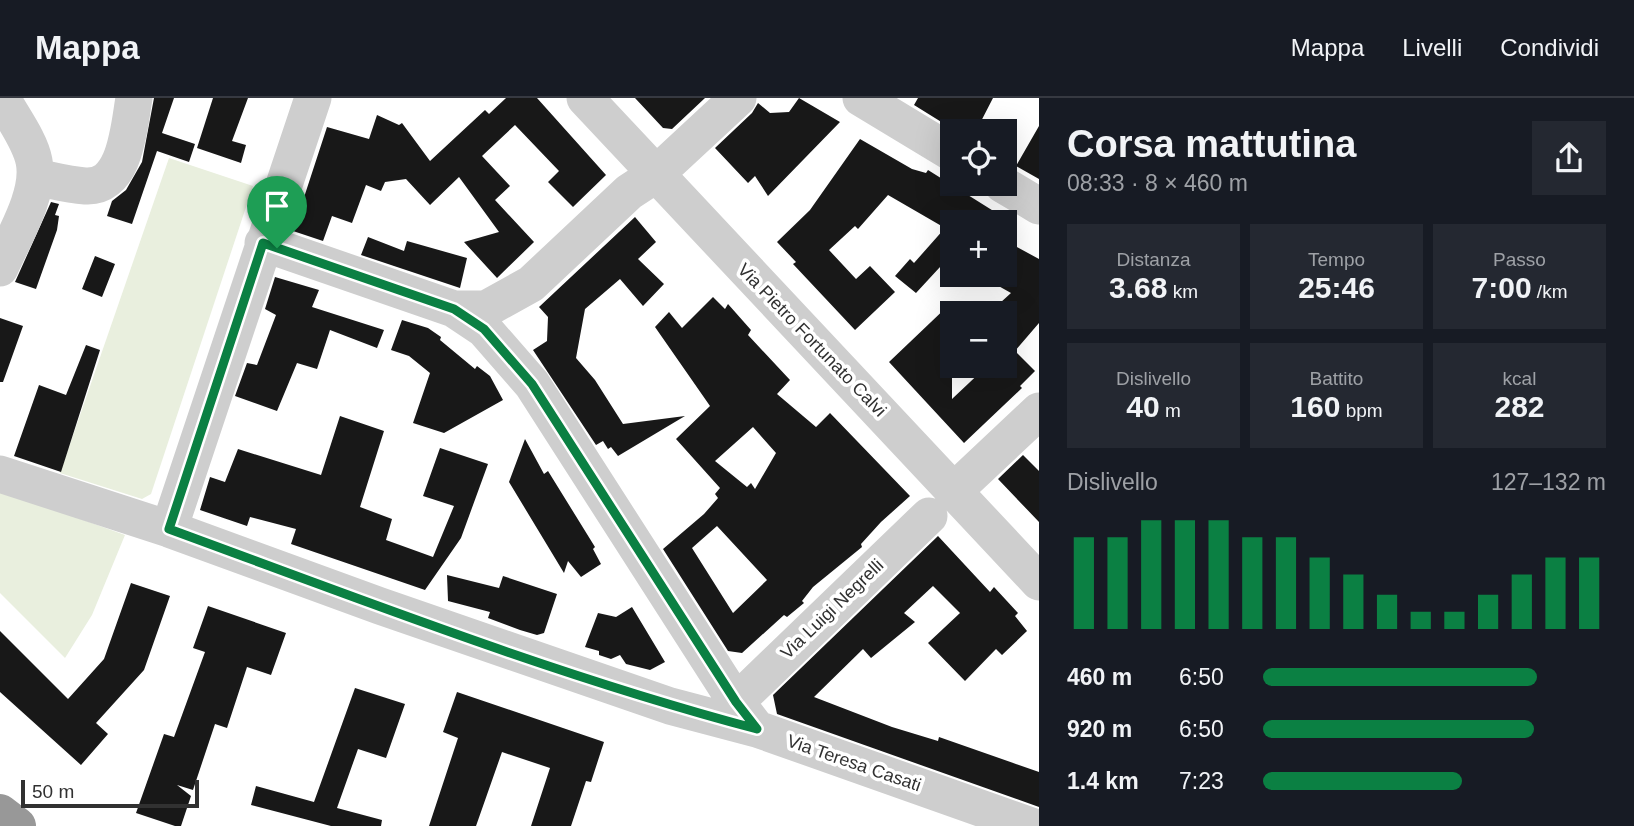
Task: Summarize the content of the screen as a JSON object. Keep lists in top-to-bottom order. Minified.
{"streets":{"street":["Via Pietro Fortunato Calvi","Via Luigi Negrelli","Via Teresa Casati"]},"crossings":[["Via Luigi Negrelli","Via Teresa Casati"]],"scale_bar":"50 m","page":{"header":"Mappa","nav":["Mappa","Livelli","Condividi"],"heading":["Corsa mattutina","08:33 · 8 × 460 m"],"map_buttons":["+","−"],"stats":[["Distanza","3.68 km"],["Tempo","25:46"],["Passo","7:00 /km"],["Dislivello","40 m"],["Battito","160 bpm"],["kcal","282"]],"chart":["Dislivello","127–132 m"],"list":[{"name":"460 m","note":"6:50"},{"name":"920 m","note":"6:50"},{"name":"1.4 km","note":"7:23"}],"scale":"50 m"}}
